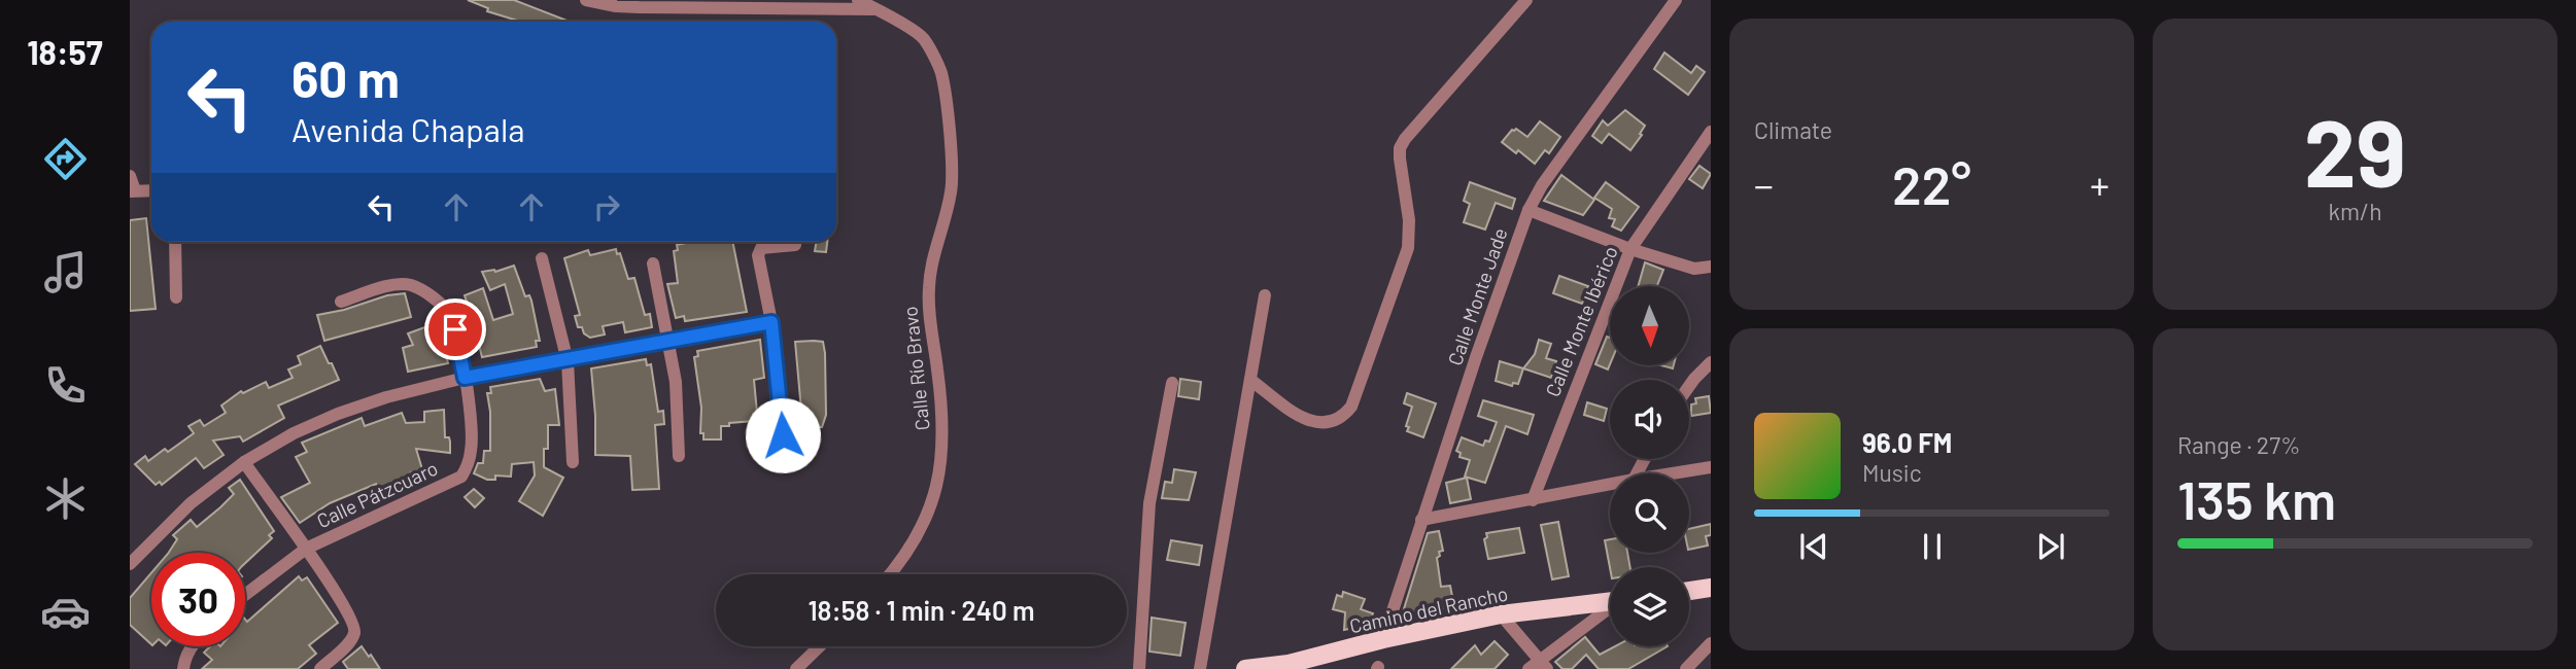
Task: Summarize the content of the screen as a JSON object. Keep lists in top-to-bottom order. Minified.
{"streets":{"main road":["Camino del Rancho"],"street":["Calle Monte Jade","Calle Monte Ibérico","Calle Río Bravo","Calle Pátzcuaro"]},"crossings":[["Calle Monte Jade","Camino del Rancho"]],"north":"bottom","page":{"tabs":"18:57","tile":["Climate",["29","km/h"],["Range · 27%","135 km"]],"turn":["60 m","Avenida Chapala"],"heat":["−","22°","+"],"song":["96.0 FM","Music"],"limit":"30","trip":"18:58 · 1 min · 240 m"}}
